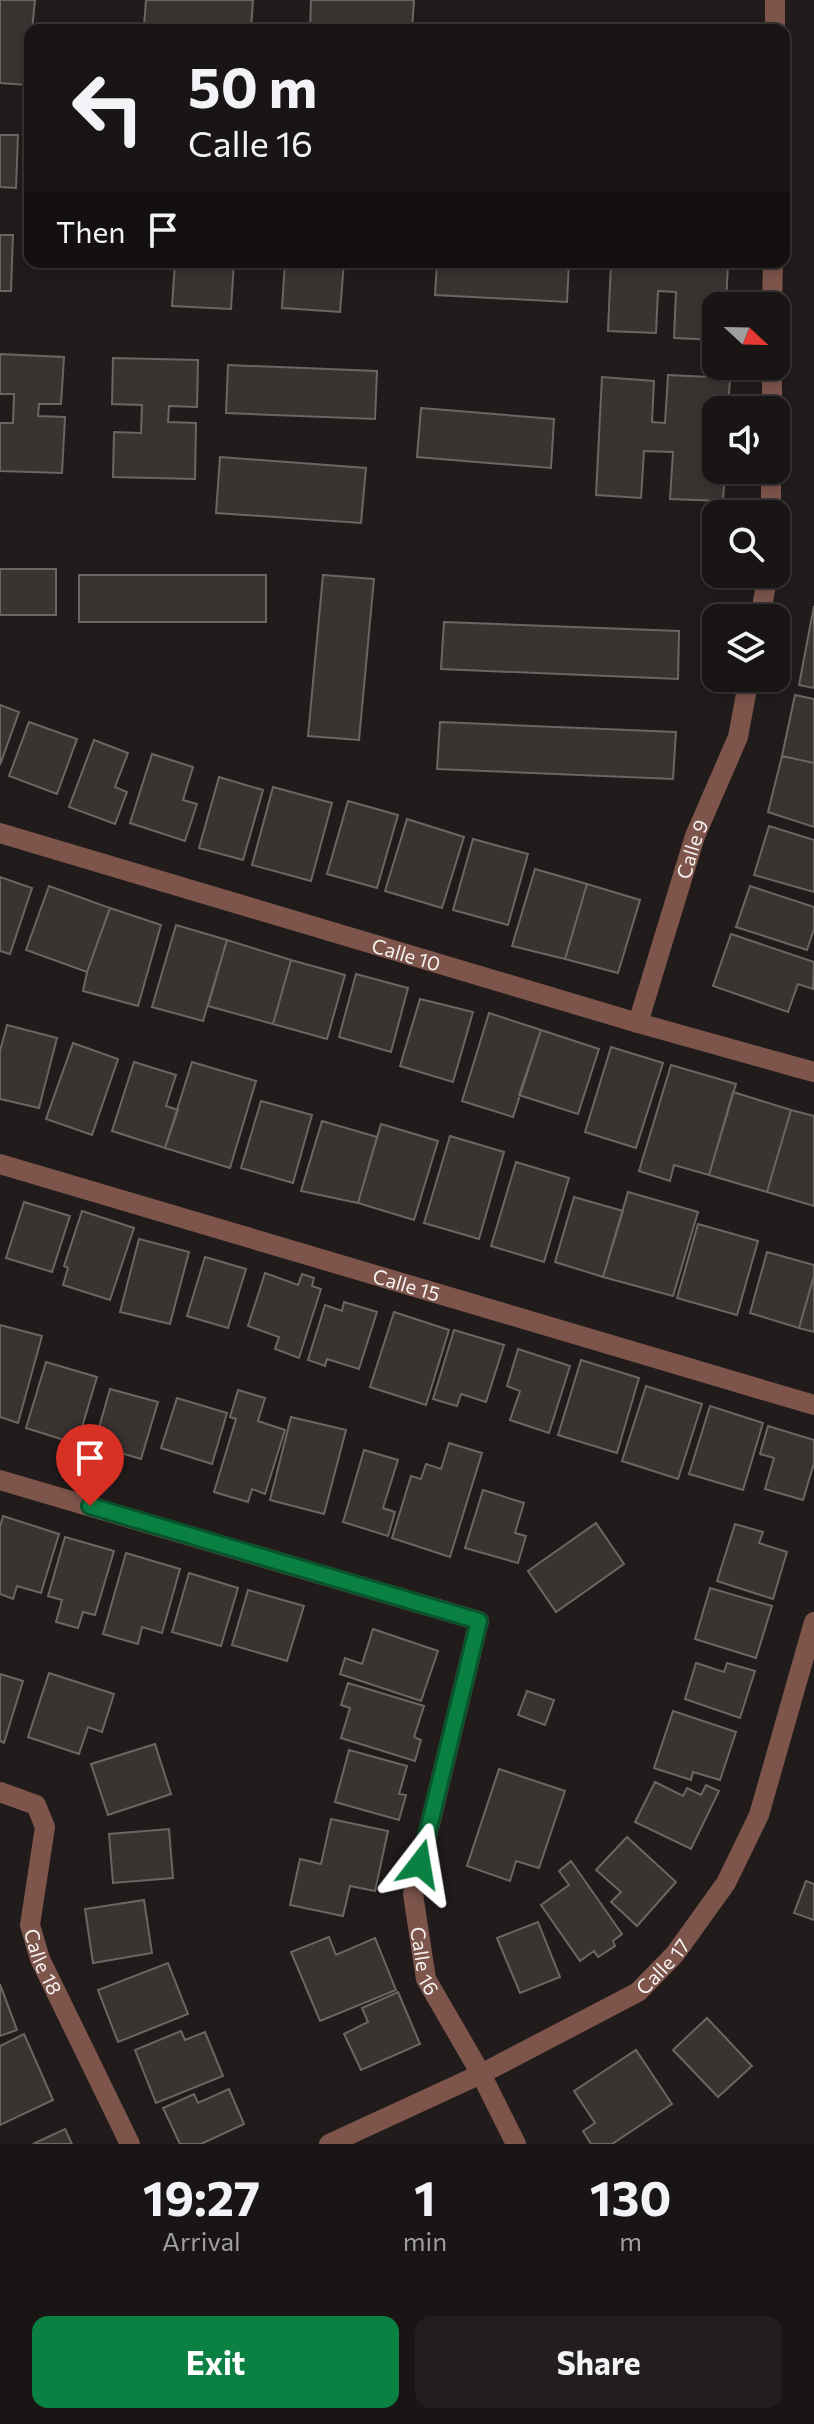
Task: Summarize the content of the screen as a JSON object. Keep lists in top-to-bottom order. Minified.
{"streets":{"street":["Calle 9","Calle 10","Calle 15","Calle 16","Calle 18","Calle 17"]},"crossings":[["Calle 9","Calle 10"],["Calle 16","Calle 17"]],"north":"right","page":{"turn":["50 m","Calle 16"],"then":"Then","eta":["19:27","Arrival","1","min","130","m"],"buttons":["Exit","Share"]}}
